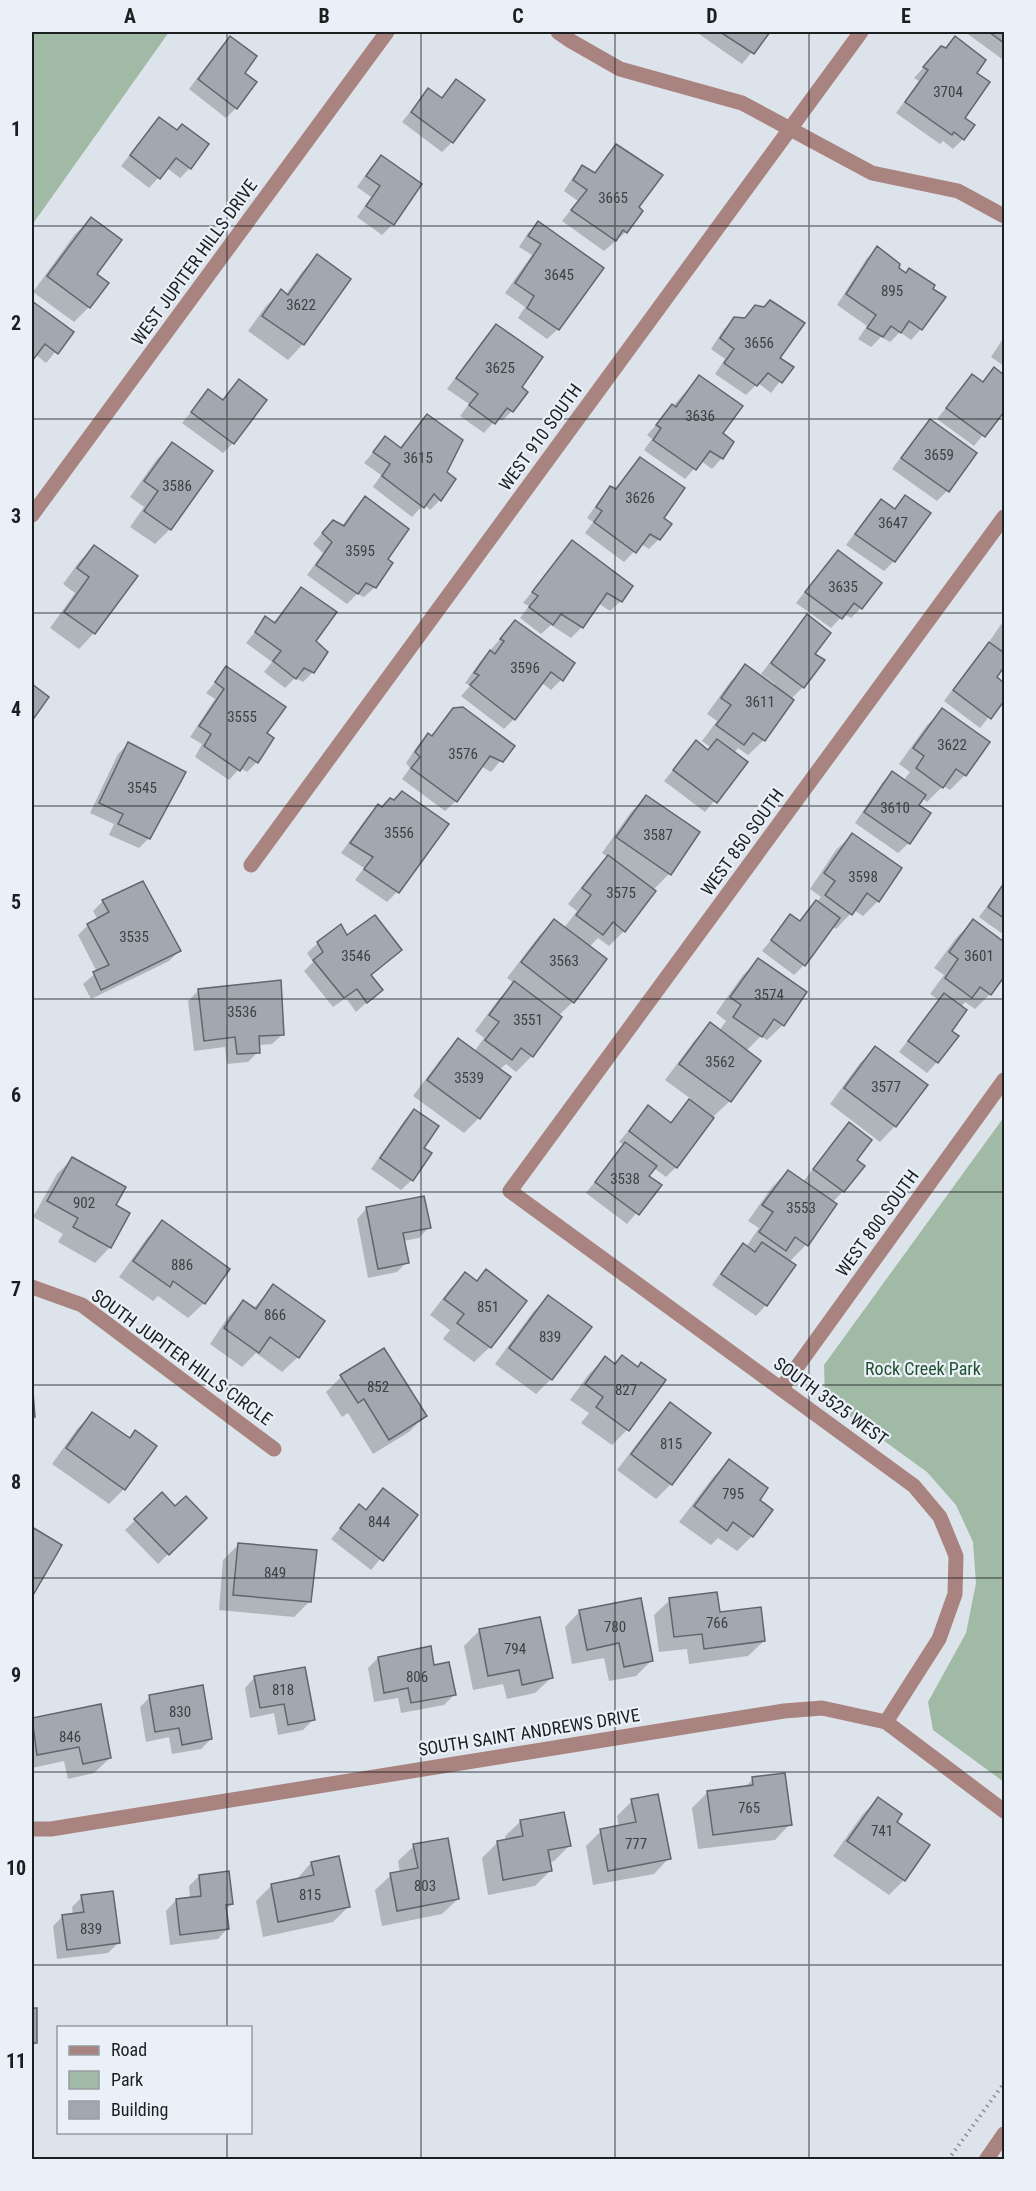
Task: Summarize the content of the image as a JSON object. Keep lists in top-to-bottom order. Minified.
{"streets":{"street":["WEST JUPITER HILLS DRIVE","WEST 910 SOUTH","WEST 850 SOUTH","WEST 800 SOUTH","SOUTH JUPITER HILLS CIRCLE","SOUTH 3525 WEST","SOUTH SAINT ANDREWS DRIVE"]},"crossings":[["WEST 850 SOUTH","SOUTH 3525 WEST"],["WEST 800 SOUTH","SOUTH 3525 WEST"],["SOUTH 3525 WEST","SOUTH SAINT ANDREWS DRIVE"]],"parks":["Rock Creek Park"],"house_numbers":["3704","3665","3645","895","3622","3656","3625","3636","3659","3615","3586","3626","3647","3595","3635","3596","3611","3555","3622","3576","3545","3610","3556","3587","3598","3575","3535","3546","3601","3563","3574","3536","3551","3562","3539","3577","3538","902","3553","886","851","866","839","852","827","815","795","844","849","766","780","794","806","818","830","846","765","741","777","803","815","839"],"legend":["Road","Park","Building"],"grid":{"columns":["A","B","C","D","E"],"rows":["1","2","3","4","5","6","7","8","9","10","11"]}}
